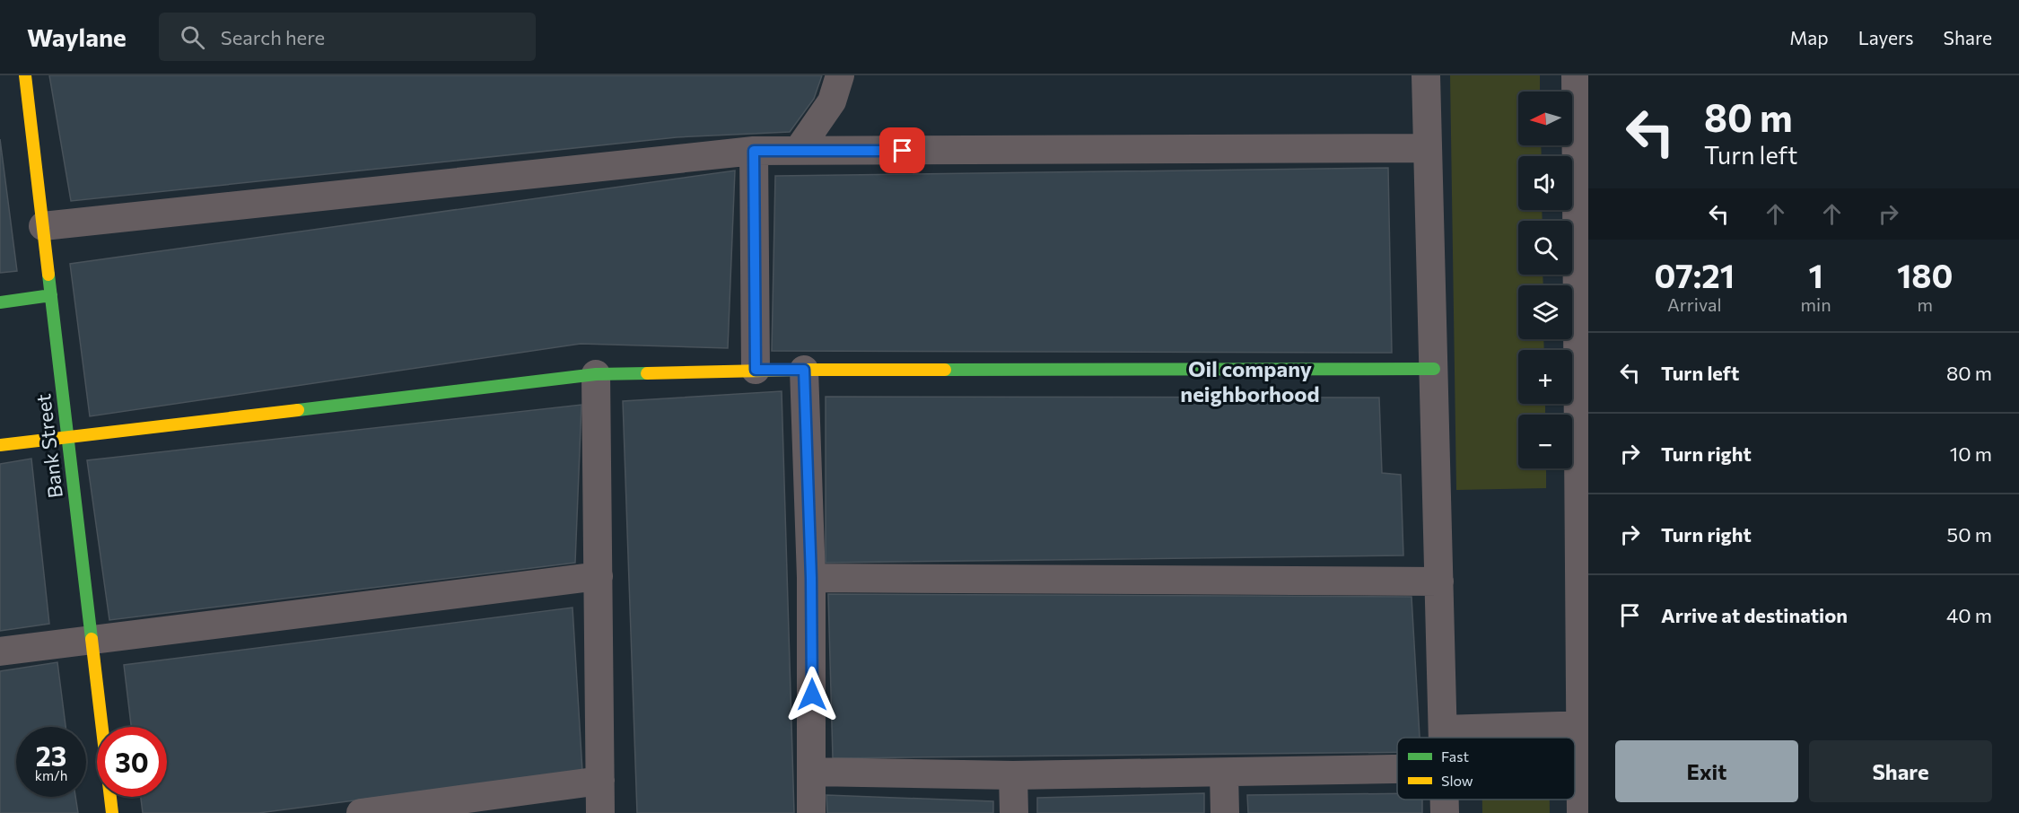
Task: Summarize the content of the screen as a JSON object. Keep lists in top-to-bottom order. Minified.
{"streets":{"street":["Bank Street"]},"districts":["Oil company neighborhood"],"legend":["Fast","Slow"],"north":"left","page":{"header":"Waylane","search":"Search here","nav":["Map","Layers","Share"],"turn":["80 m","Turn left"],"map_buttons":["+","−"],"eta":["07:21","Arrival","1","min","180","m"],"list":[{"name":"Turn left","value":"80 m"},{"name":"Turn right","value":"10 m"},{"name":"Turn right","value":"50 m"},{"name":"Arrive at destination","value":"40 m"}],"speed":"23 km/h","limit":"30","buttons":["Exit","Share"]}}
